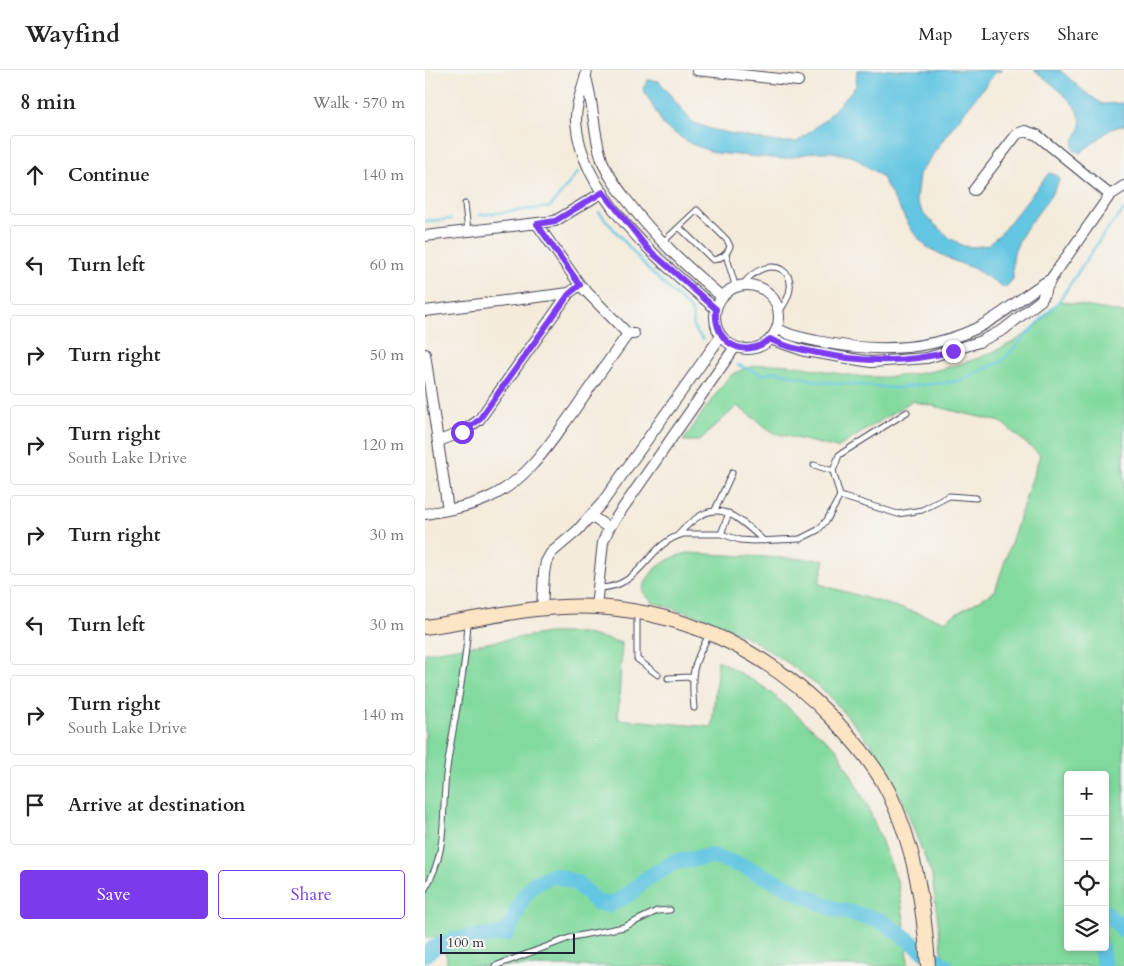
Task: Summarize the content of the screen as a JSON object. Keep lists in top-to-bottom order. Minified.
{"scale_bar":"100 m","page":{"header":"Wayfind","nav":["Map","Layers","Share"],"heading":["8 min","Walk · 570 m"],"list":[["Continue","140 m"],["Turn left","60 m"],["Turn right","50 m"],["Turn right","South Lake Drive","120 m"],["Turn right","30 m"],["Turn left","30 m"],["Turn right","South Lake Drive","140 m"],"Arrive at destination"],"map_buttons":["+","−"],"buttons":["Save","Share"],"scale":"100 m"}}
